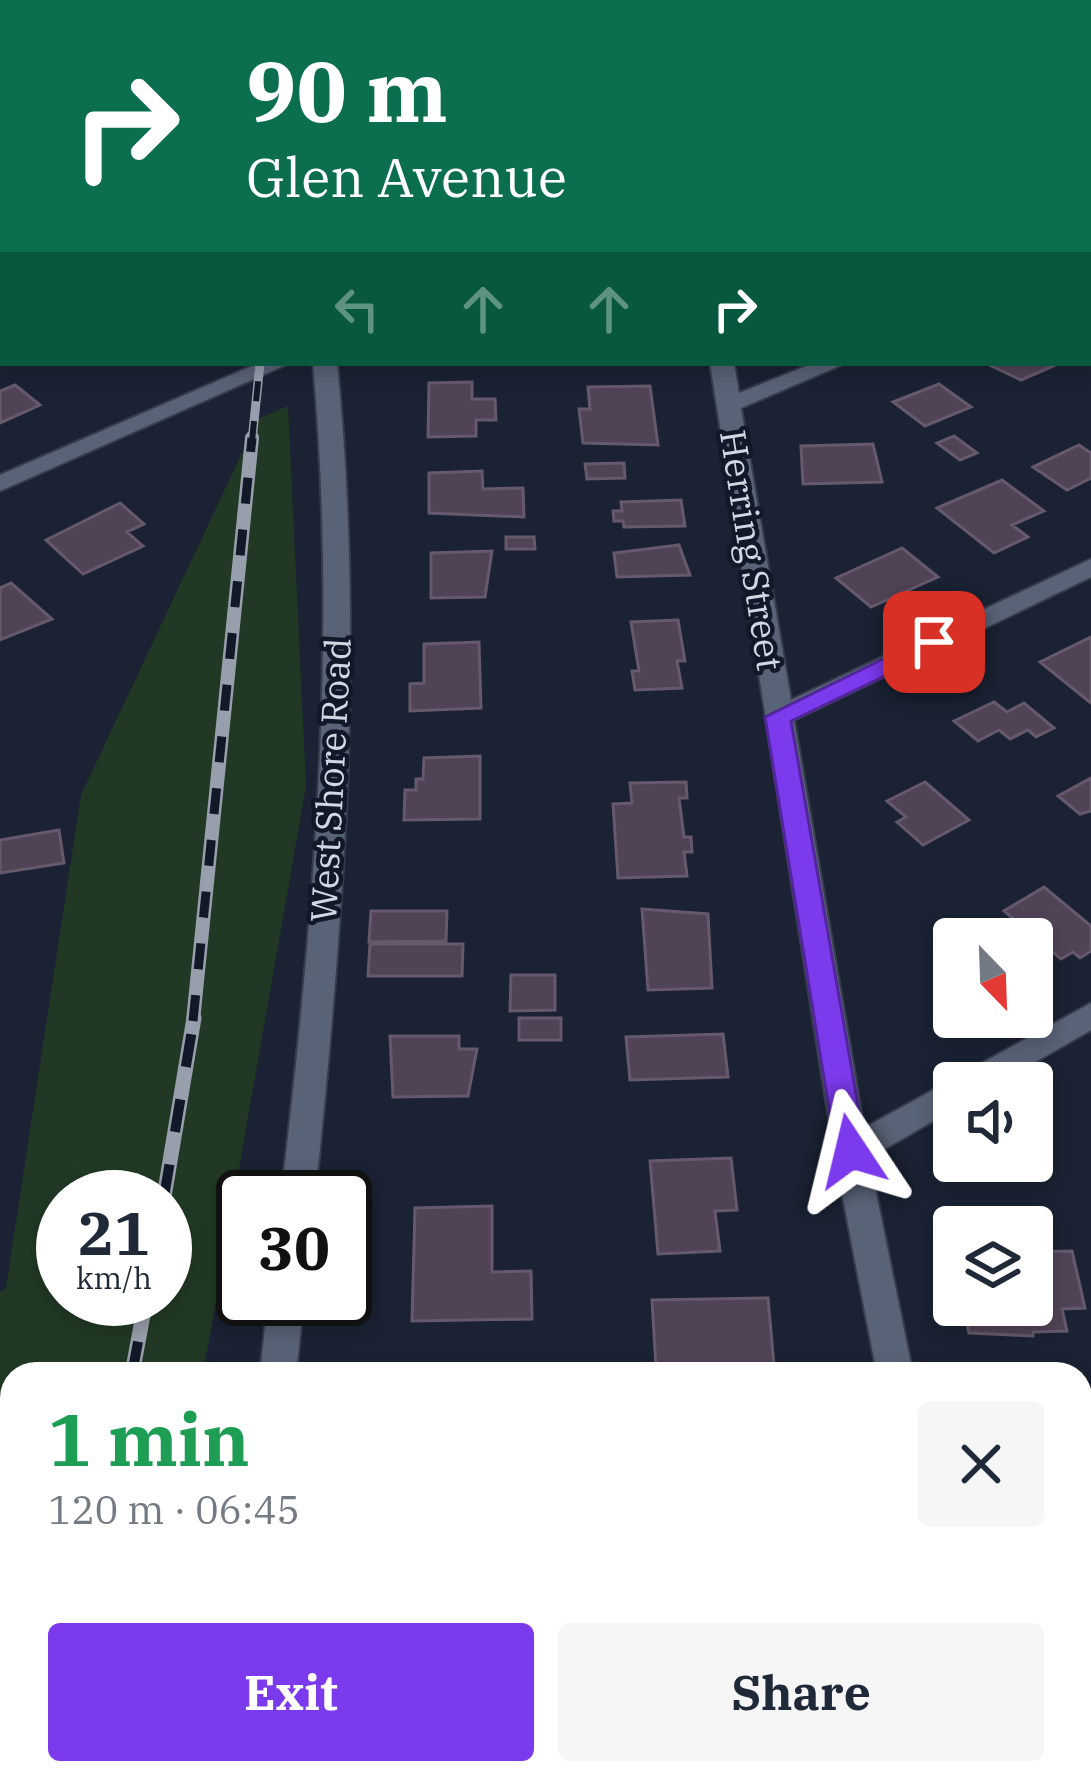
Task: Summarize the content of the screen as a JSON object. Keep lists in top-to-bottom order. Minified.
{"streets":{"street":["Herring Street","West Shore Road"]},"north":"bottom right","page":{"turn":["90 m","Glen Avenue"],"speed":"21 km/h","limit":"30","heading":["1 min","120 m · 06:45"],"buttons":["Exit","Share"]}}
